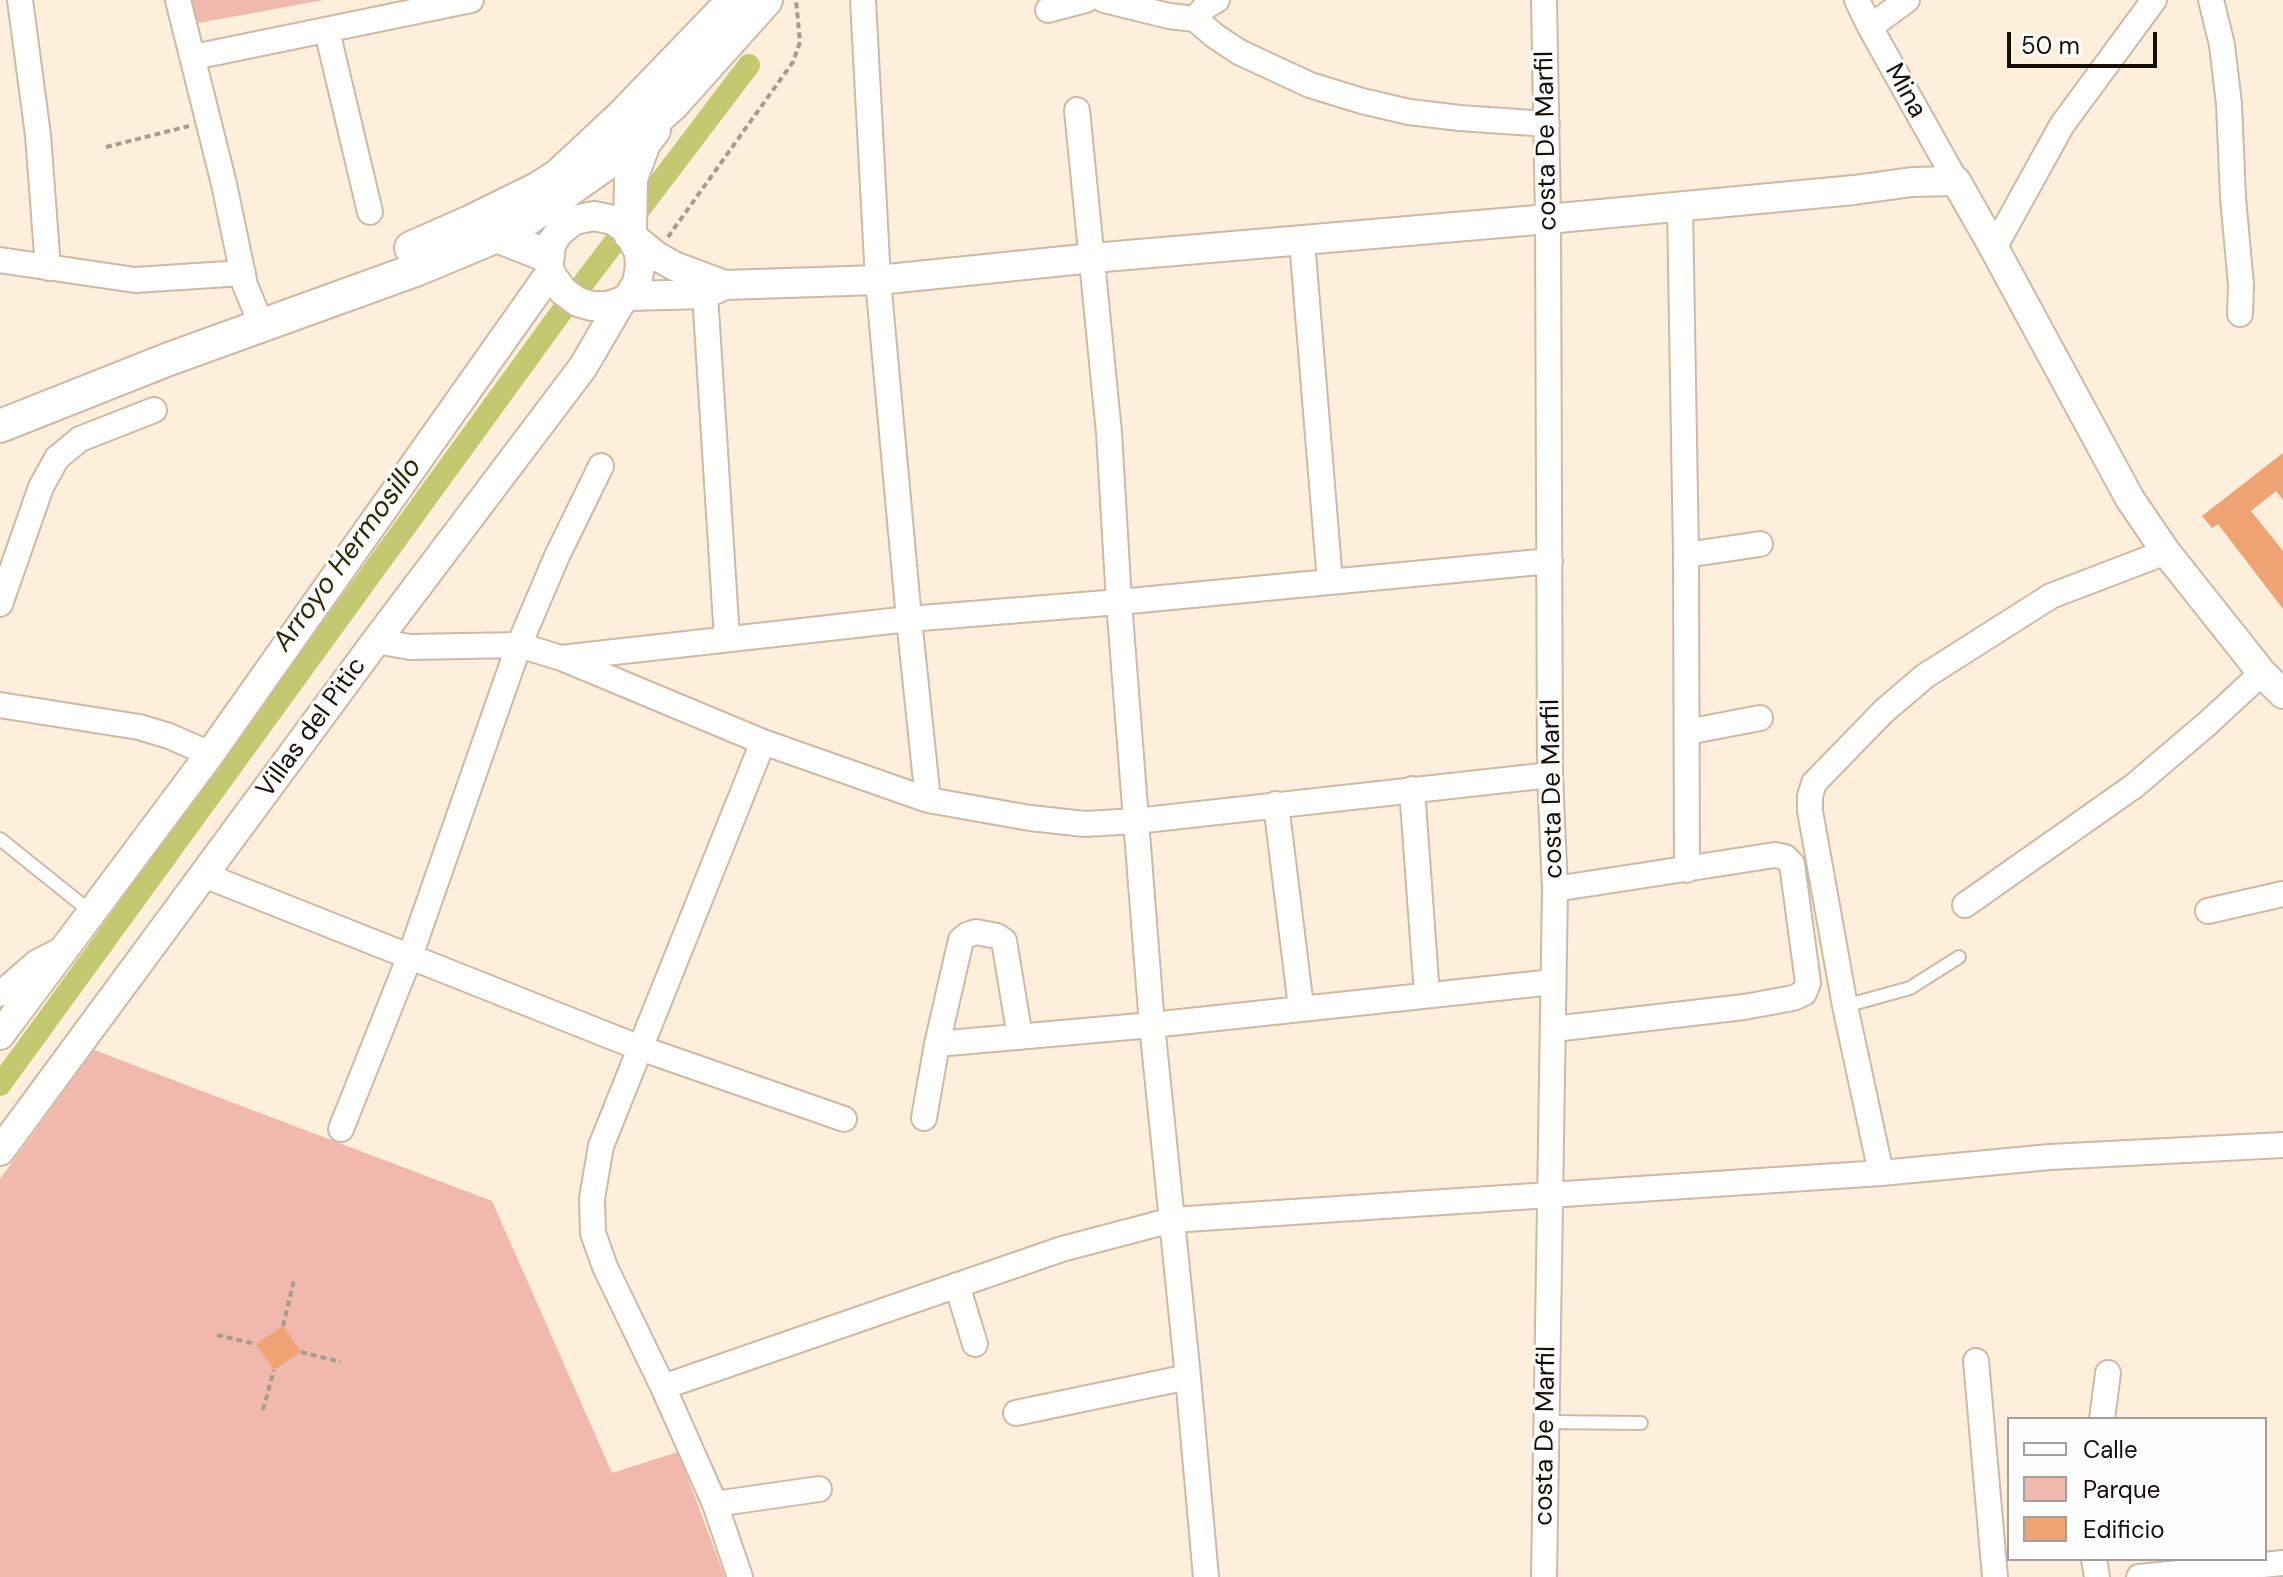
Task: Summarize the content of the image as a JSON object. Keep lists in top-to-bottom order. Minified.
{"streets":{"street":["Mina","costa De Marfil","Villas del Pitic"]},"water":["Arroyo Hermosillo"],"legend":["Calle","Parque","Edificio"],"scale_bar":"50 m"}
